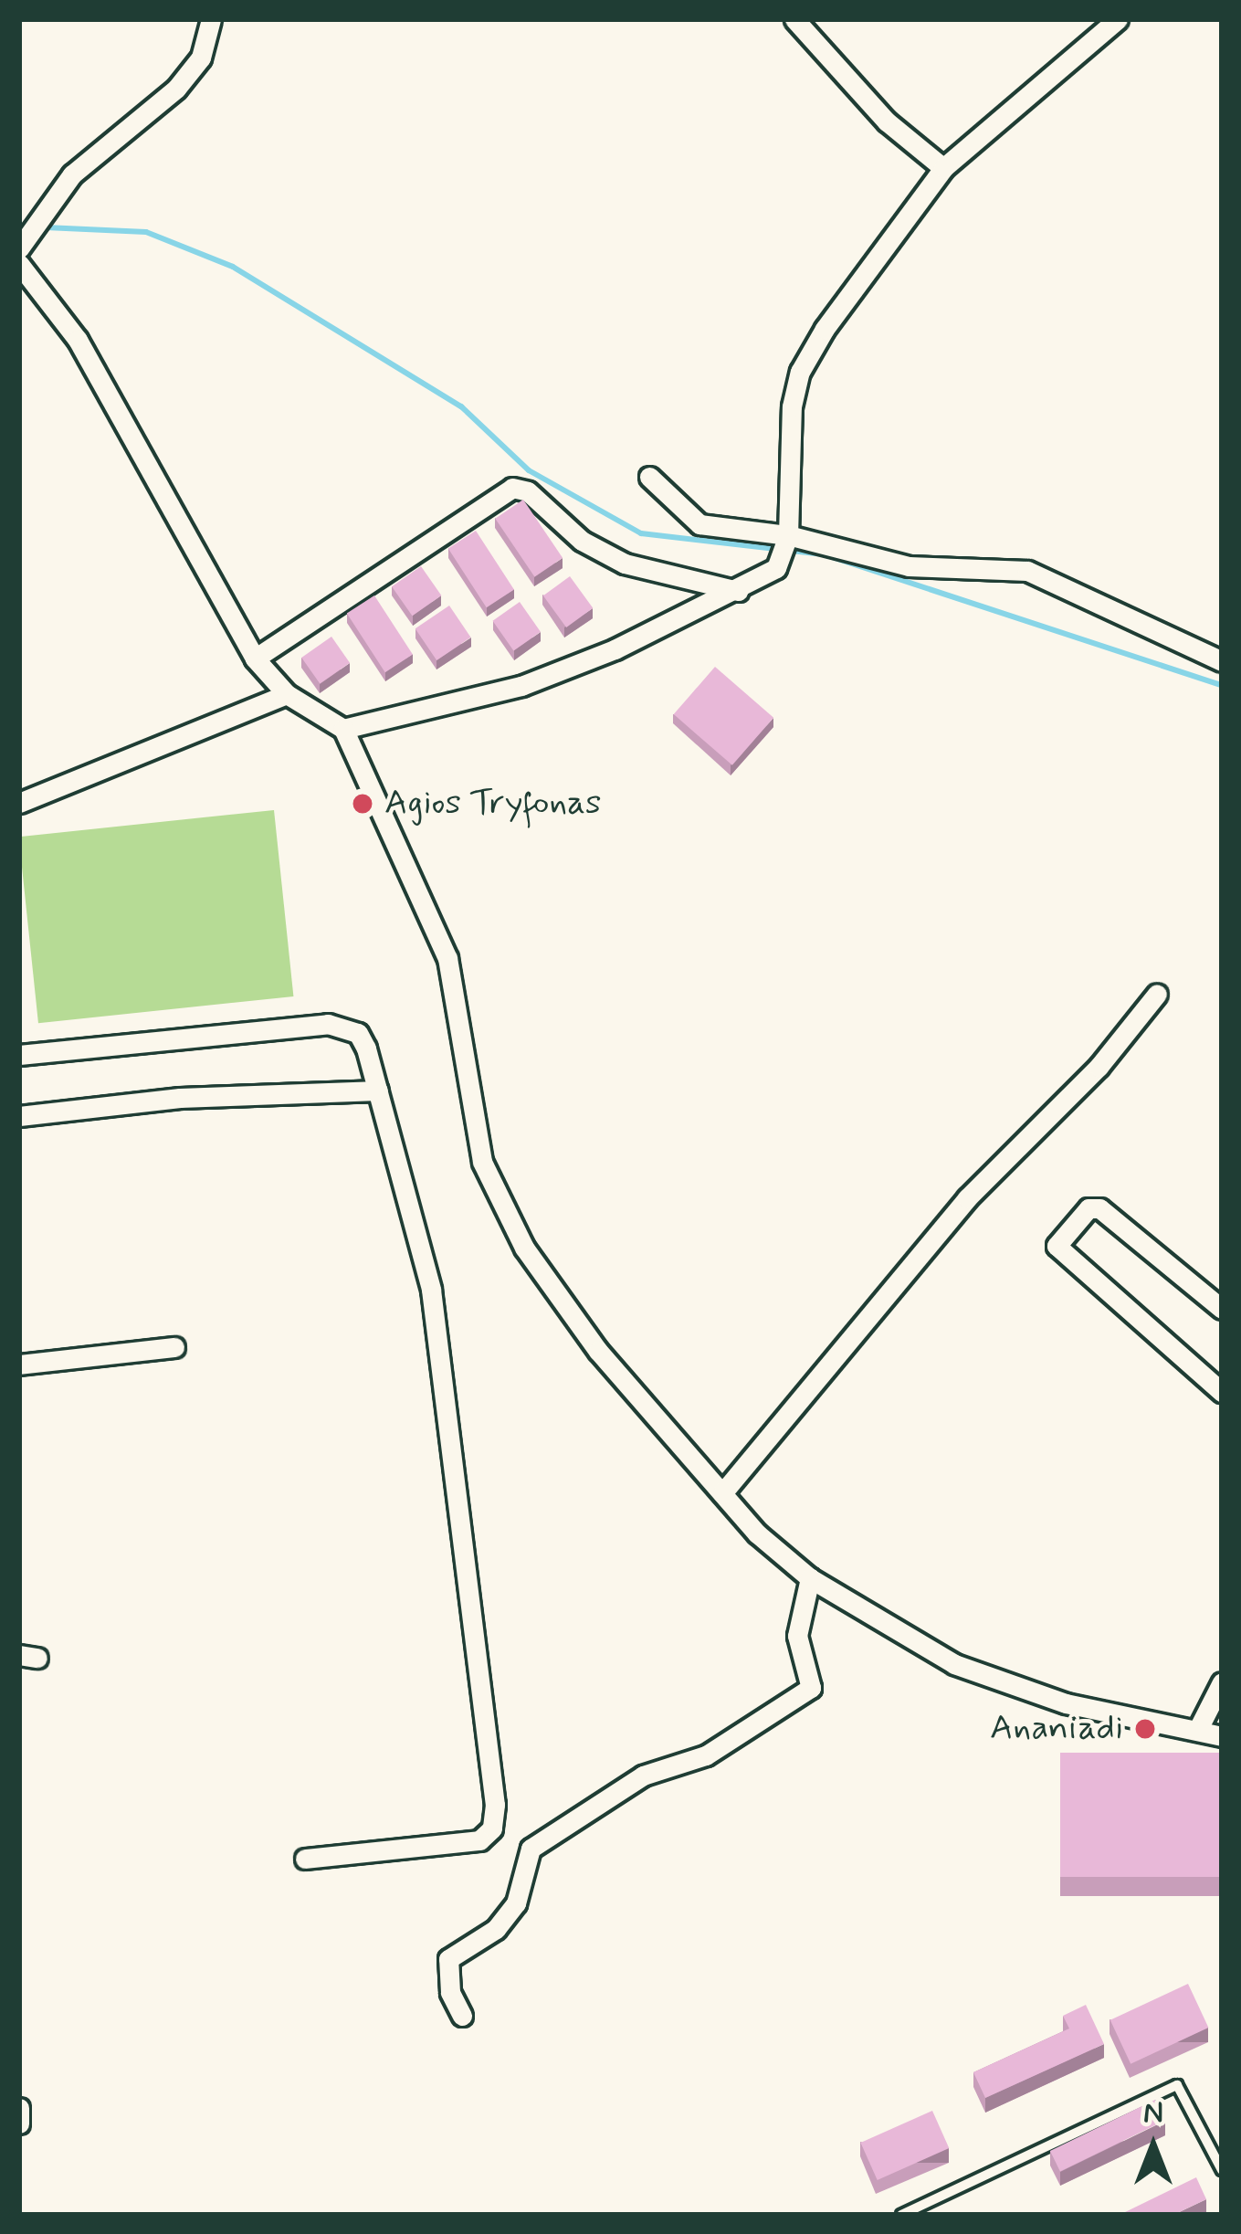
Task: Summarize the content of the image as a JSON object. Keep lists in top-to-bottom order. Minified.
{"places":["Agios Tryfonas","Ananiadi"],"north":"top"}
